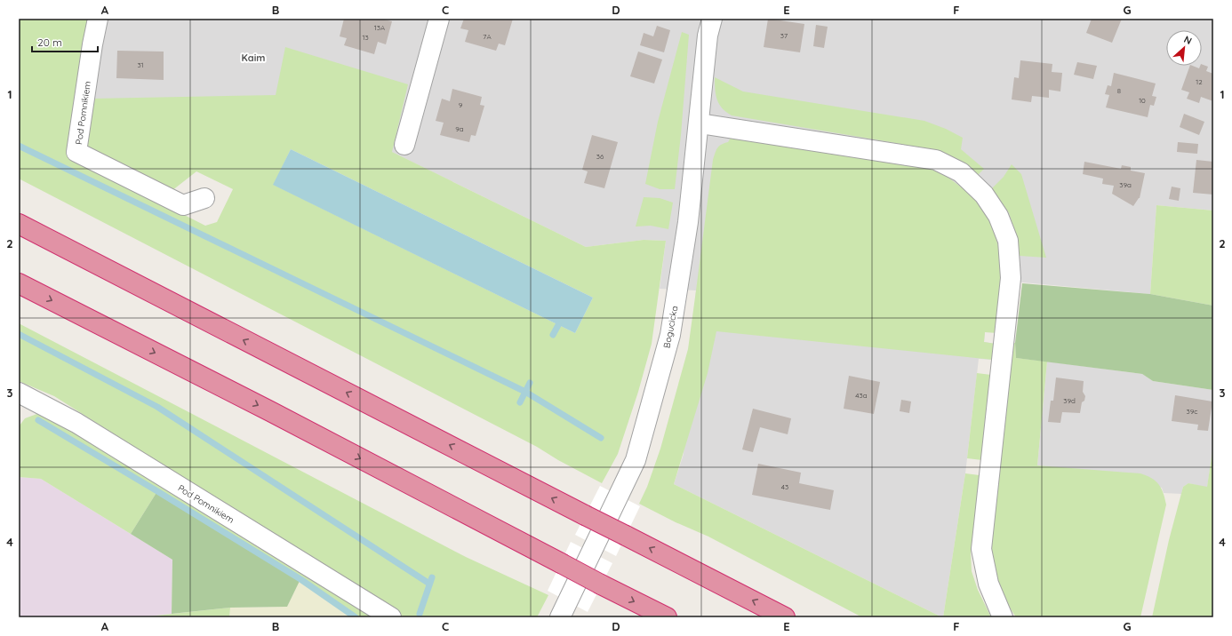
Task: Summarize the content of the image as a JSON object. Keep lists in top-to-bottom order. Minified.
{"streets":{"street":["Pod Pomnikiem","Bogucicka"]},"districts":["Kaim"],"house_numbers":["13A","37","7A","13","31","12","8","10","9","9a","36","39a","43a","39d","39c","43"],"scale_bar":"20 m","north":"top right","grid":{"columns":["A","B","C","D","E","F","G"],"rows":["1","2","3","4"]}}
